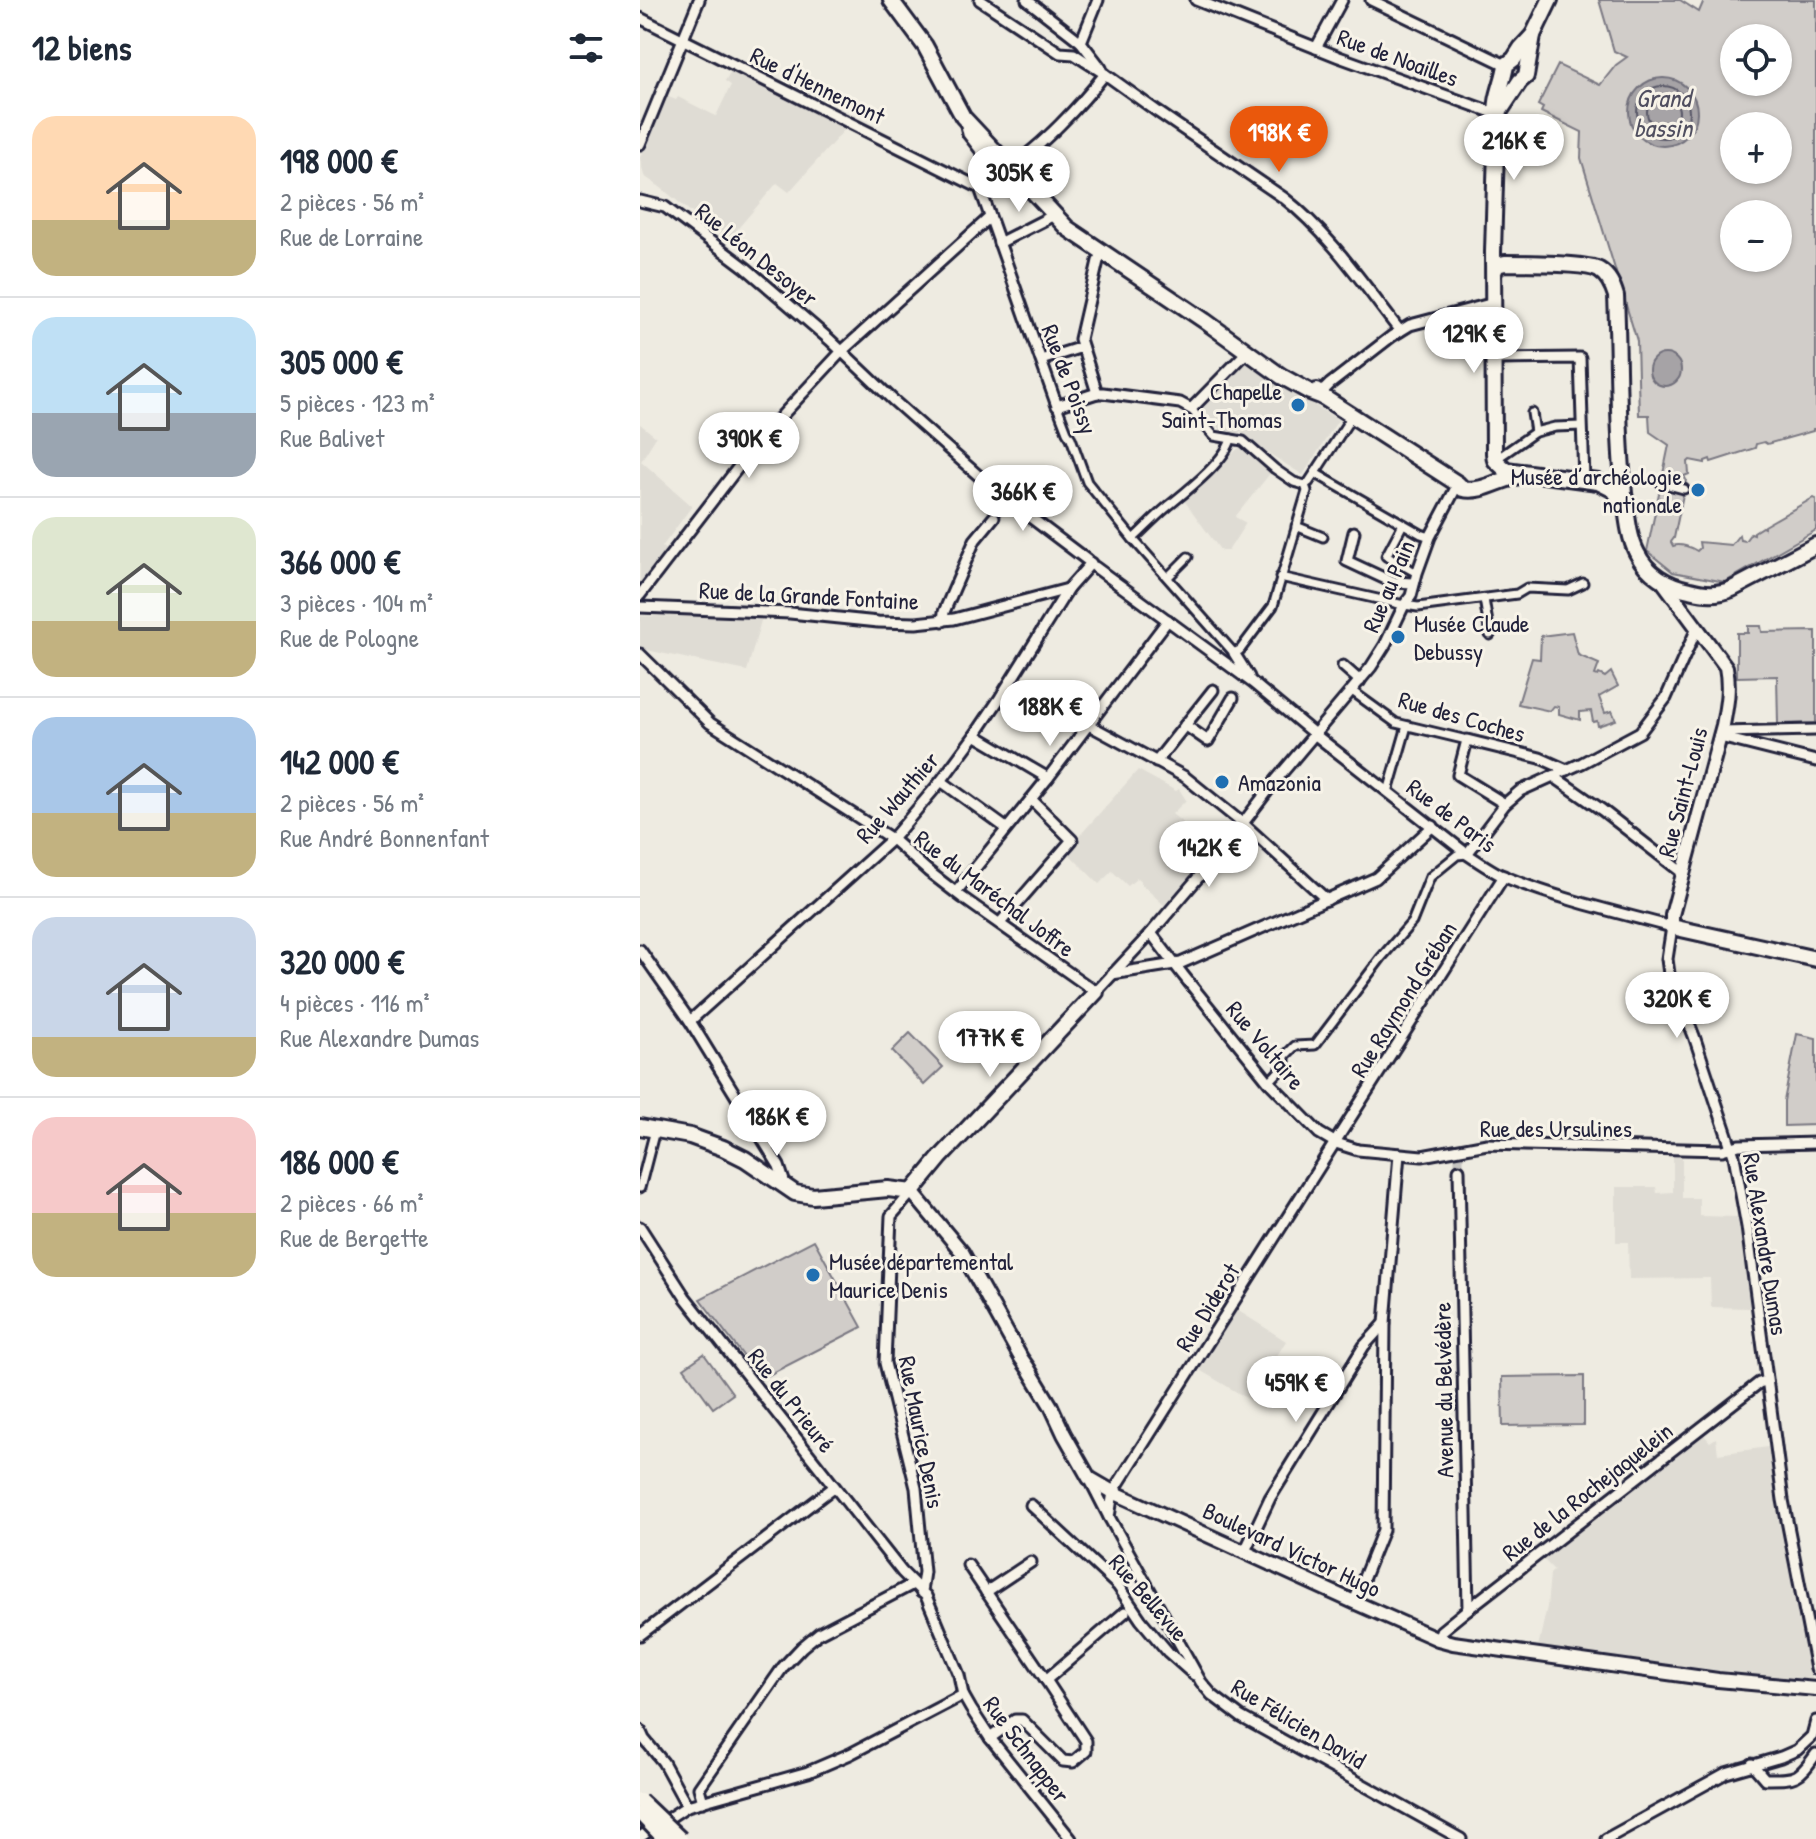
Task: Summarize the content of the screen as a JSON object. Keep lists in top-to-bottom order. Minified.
{"streets":{"street":["Rue de Noailles","Rue d'Hennemont","Rue Léon Desoyer","Rue de Poissy","Rue au Pain","Rue de la Grande Fontaine","Rue des Coches","Rue Saint-Louis","Rue Wauthier","Rue de Paris","Rue du Maréchal Joffre","Rue Raymond Gréban","Rue Voltaire","Rue des Ursulines","Rue Alexandre Dumas","Rue Diderot","Avenue du Belvédère","Rue du Prieuré","Rue Maurice Denis","Rue de la Rochejaquelein","Boulevard Victor Hugo","Rue Bellevue","Rue Félicien David","Rue Schnapper"]},"crossings":[["Rue d'Hennemont","Rue de Poissy"],["Rue Léon Desoyer","Rue de Poissy"],["Rue Léon Desoyer","Rue Wauthier"],["Rue Léon Desoyer","Rue de Paris"],["Rue de Poissy","Rue de Paris"],["Rue au Pain","Rue des Coches"],["Rue au Pain","Rue de Paris"],["Rue au Pain","Rue du Maréchal Joffre"],["Rue au Pain","Rue Voltaire"],["Rue de la Grande Fontaine","Rue Wauthier"],["Rue Saint-Louis","Rue de Paris"],["Rue Saint-Louis","Rue Alexandre Dumas"],["Rue Wauthier","Rue du Maréchal Joffre"],["Rue de Paris","Rue Raymond Gréban"],["Rue de Paris","Rue Alexandre Dumas"],["Rue Raymond Gréban","Rue Voltaire"],["Rue Raymond Gréban","Rue des Ursulines"],["Rue Raymond Gréban","Rue Diderot"],["Rue Voltaire","Rue des Ursulines"],["Rue Voltaire","Rue Diderot"],["Rue des Ursulines","Rue Alexandre Dumas"],["Rue des Ursulines","Rue Diderot"],["Rue Alexandre Dumas","Rue de la Rochejaquelein"],["Rue Diderot","Boulevard Victor Hugo"],["Avenue du Belvédère","Rue de la Rochejaquelein"],["Rue du Prieuré","Rue Maurice Denis"],["Rue du Prieuré","Rue Schnapper"],["Rue Maurice Denis","Rue Schnapper"],["Rue de la Rochejaquelein","Boulevard Victor Hugo"],["Boulevard Victor Hugo","Rue Félicien David"],["Rue Bellevue","Rue Félicien David"]],"water":["Grand bassin"],"places":["Chapelle Saint-Thomas","Musée d’archéologie nationale","Musée Claude Debussy","Amazonia","Musée départemental Maurice Denis"],"page":{"heading":"12 biens","map_buttons":["+","−"],"list":[{"name":"198 000 €","note":"2 pièces · 56 m² · Rue de Lorraine"},{"name":"305 000 €","note":"5 pièces · 123 m² · Rue Balivet"},{"name":"366 000 €","note":"3 pièces · 104 m² · Rue de Pologne"},{"name":"142 000 €","note":"2 pièces · 56 m² · Rue André Bonnenfant"},{"name":"320 000 €","note":"4 pièces · 116 m² · Rue Alexandre Dumas"},{"name":"186 000 €","note":"2 pièces · 66 m² · Rue de Bergette"}],"price":["198K €","216K €","305K €","129K €","390K €","366K €","188K €","142K €","320K €","177K €","186K €","459K €"]}}
